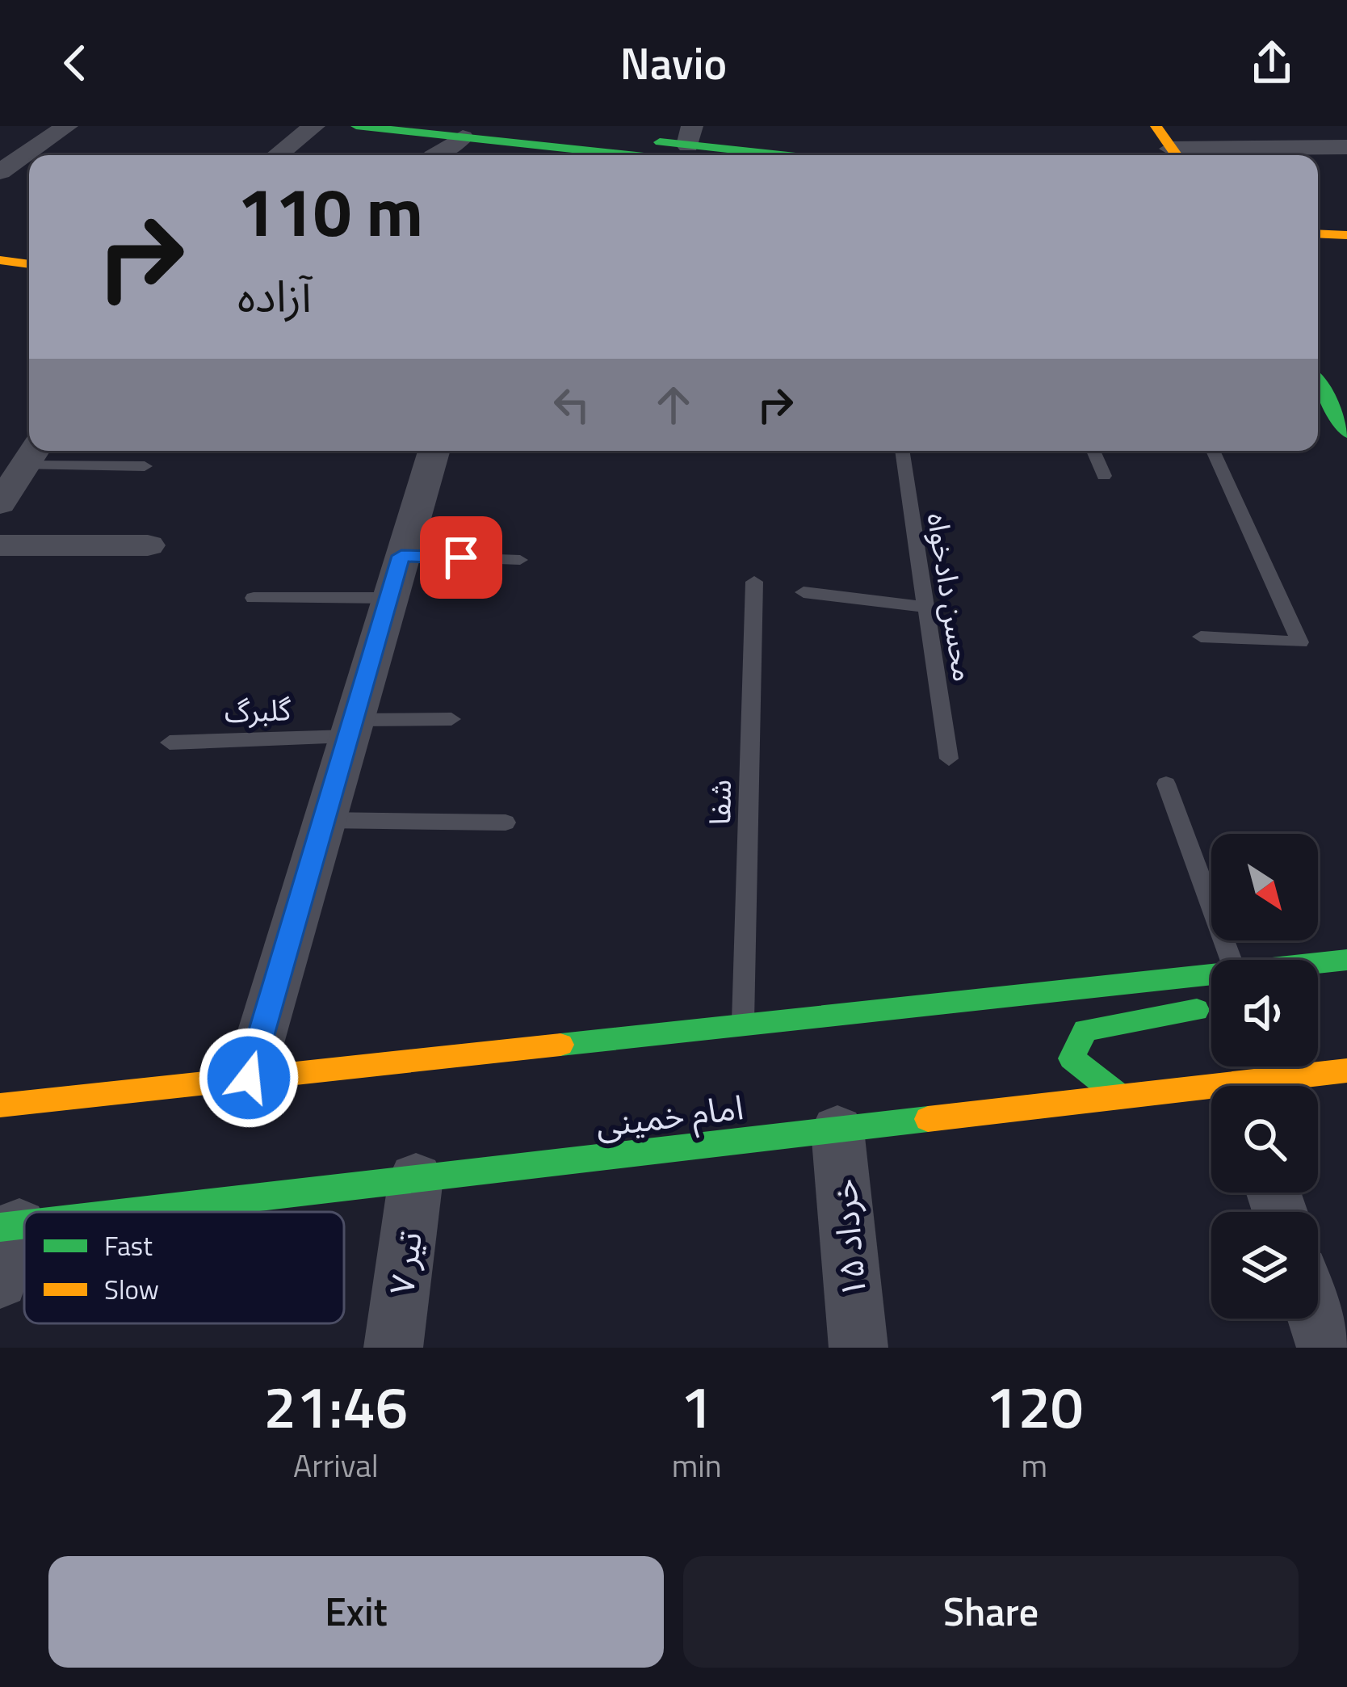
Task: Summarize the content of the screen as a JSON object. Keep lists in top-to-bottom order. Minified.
{"streets":{"main road":["امام خمینی"],"street":["۱۵ خرداد","۷ تیر"],"lane":["محسن دادخواه","گلبرگ","شفا"]},"crossings":[["امام خمینی","۱۵ خرداد"],["امام خمینی","۷ تیر"]],"legend":["Fast","Slow"],"north":"bottom right","page":{"header":"Navio","turn":["110 m","آزاده"],"eta":["21:46","Arrival","1","min","120","m"],"buttons":["Exit","Share"]}}
